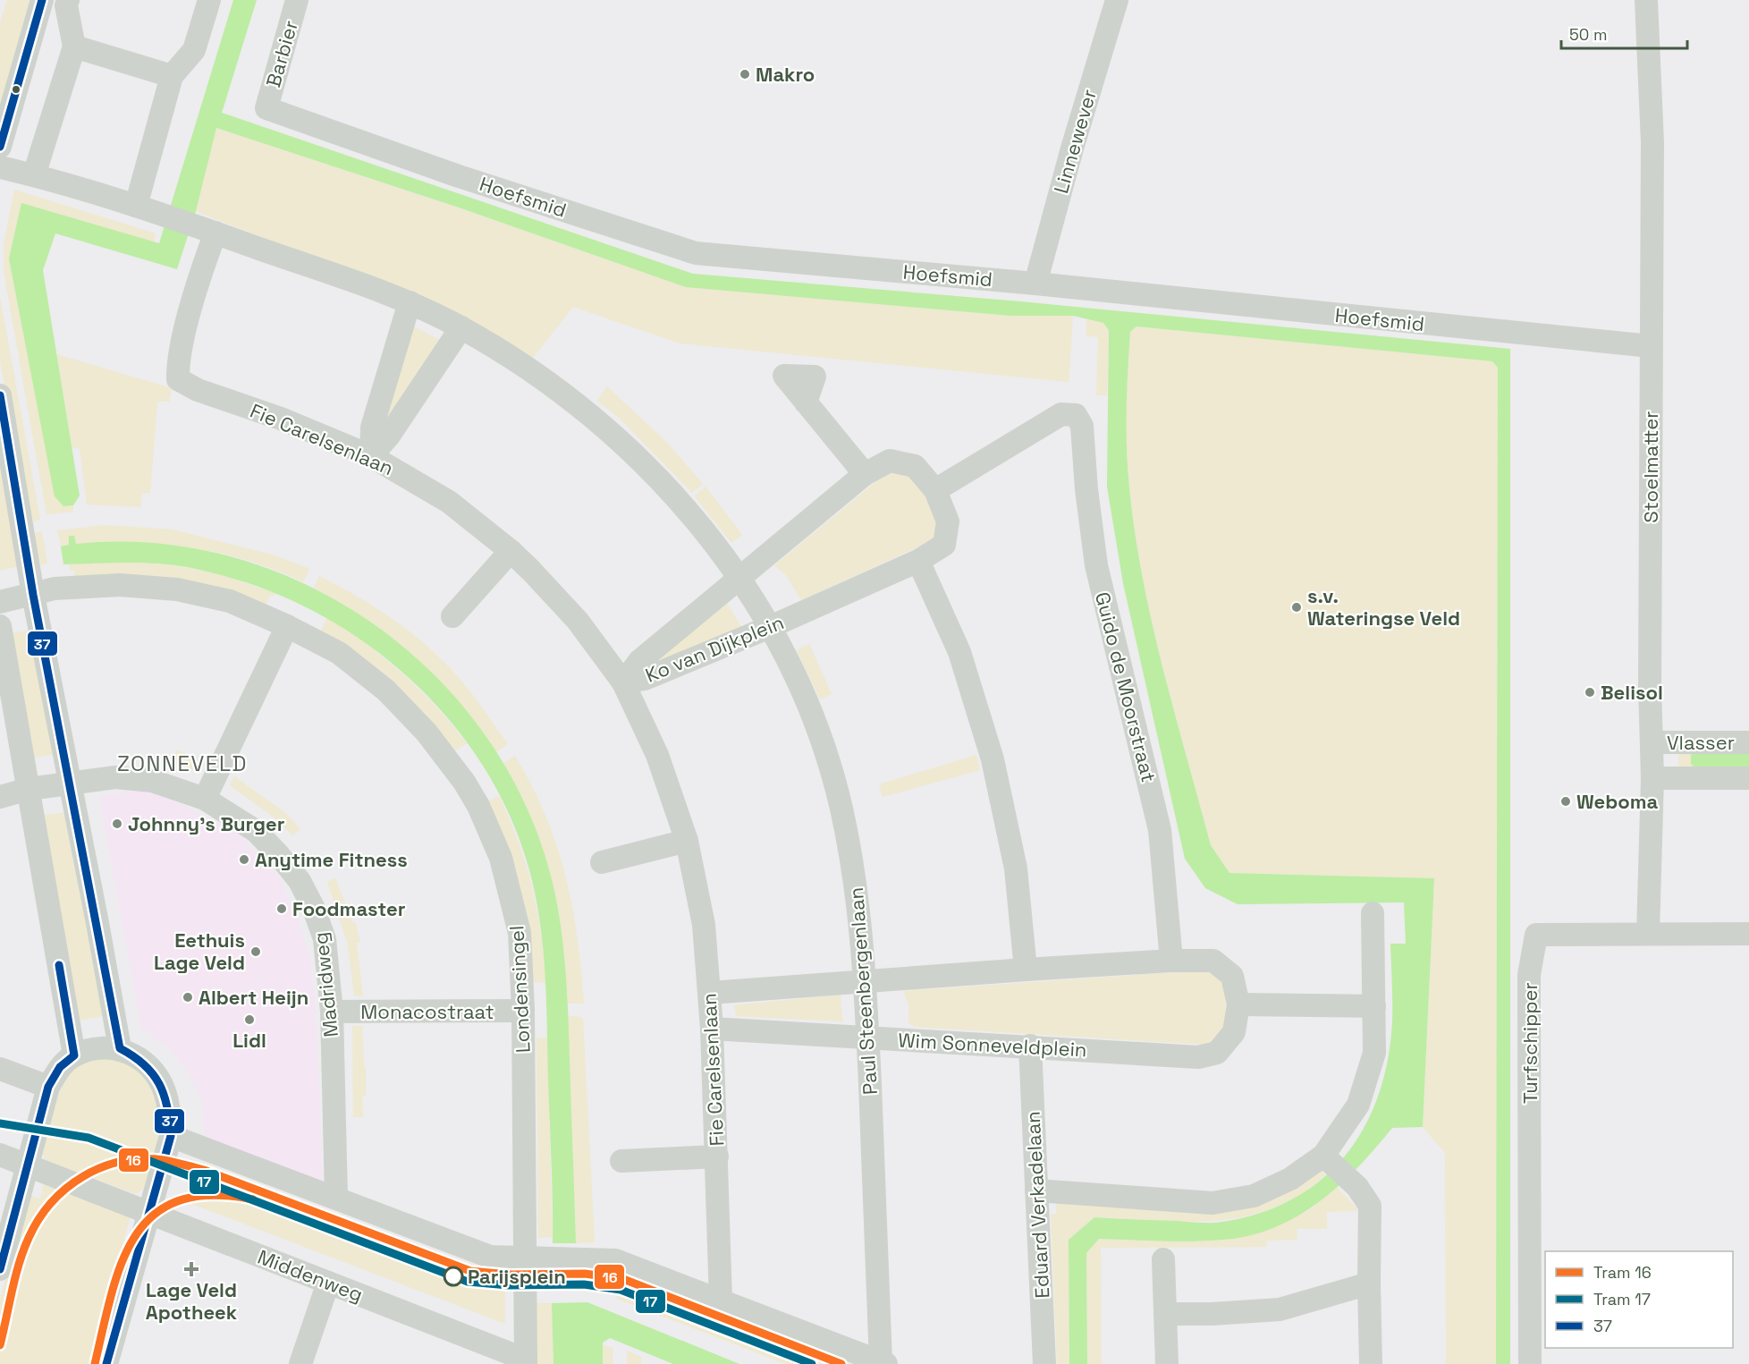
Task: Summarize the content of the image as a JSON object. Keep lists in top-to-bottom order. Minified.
{"streets":{"street":["Barbier","Linnewever","Hoefsmid","Fie Carelsenlaan","Stoelmatter","Ko van Dijkplein","Guido de Moorstraat","Vlasser","Madridweg","Londensingel","Paul Steenbergenlaan","Monacostraat","Turfschipper","Wim Sonneveldplein","Eduard Verkadelaan","Middenweg"]},"crossings":[["Barbier","Hoefsmid"],["Linnewever","Hoefsmid"],["Hoefsmid","Stoelmatter"],["Fie Carelsenlaan","Ko van Dijkplein"],["Fie Carelsenlaan","Paul Steenbergenlaan"],["Fie Carelsenlaan","Wim Sonneveldplein"],["Stoelmatter","Vlasser"],["Stoelmatter","Turfschipper"],["Ko van Dijkplein","Guido de Moorstraat"],["Ko van Dijkplein","Paul Steenbergenlaan"],["Guido de Moorstraat","Wim Sonneveldplein"],["Madridweg","Monacostraat"],["Londensingel","Monacostraat"],["Londensingel","Middenweg"],["Paul Steenbergenlaan","Wim Sonneveldplein"],["Wim Sonneveldplein","Eduard Verkadelaan"]],"districts":["ZONNEVELD"],"places":{"other":["Makro","s.v. Wateringse Veld","Belisol","Weboma","Johnny's Burger","Anytime Fitness","Foodmaster","Eethuis Lage Veld","Albert Heijn","Lidl","Parijsplein"],"health":["Lage Veld Apotheek"]},"lines":["transit line 37","tram line 17","tram line 16"],"legend":["Tram 16","Tram 17","37"],"scale_bar":"50 m"}
